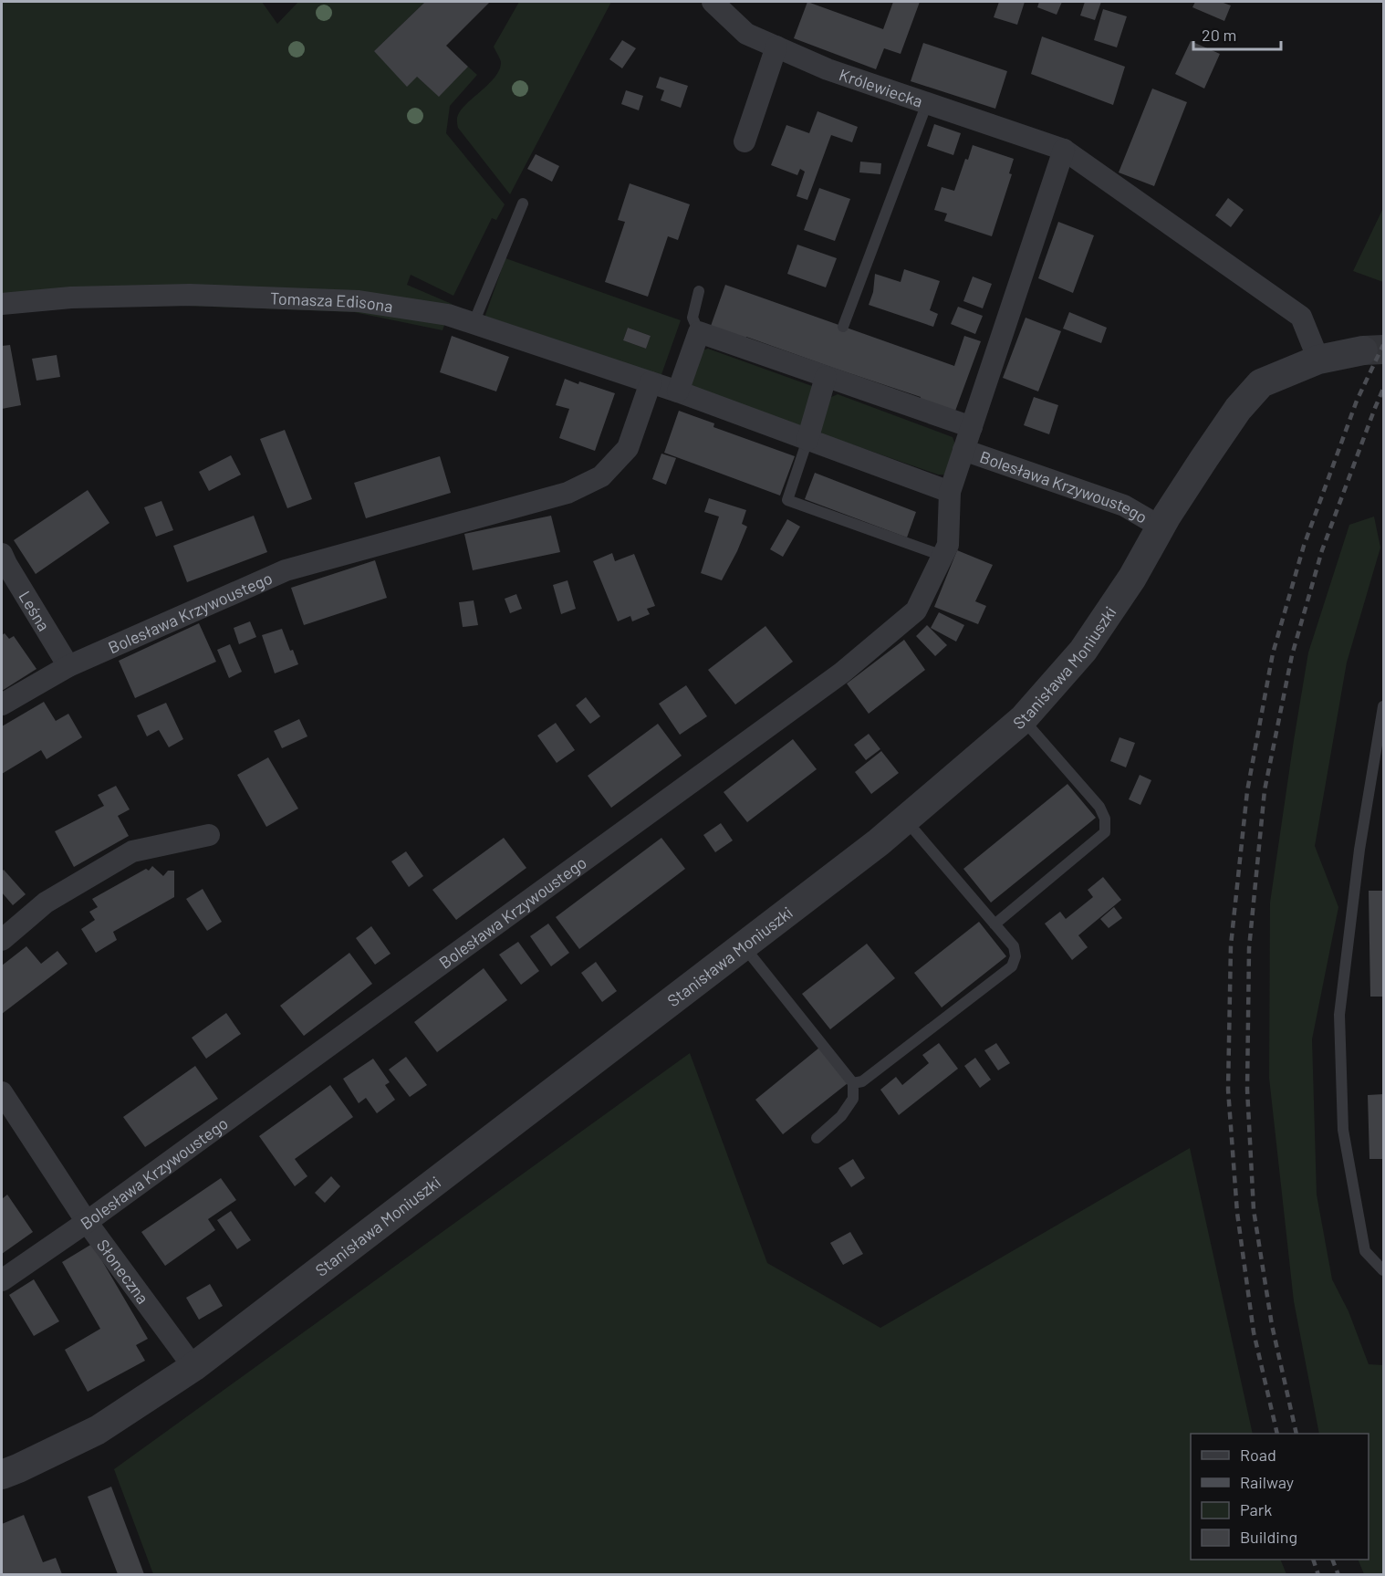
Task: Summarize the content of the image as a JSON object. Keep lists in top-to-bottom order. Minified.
{"streets":{"street":["Królewiecka","Tomasza Edisona","Bolesława Krzywoustego","Leśna","Stanisława Moniuszki","Słoneczna"]},"crossings":[["Królewiecka","Stanisława Moniuszki"],["Tomasza Edisona","Bolesława Krzywoustego"],["Bolesława Krzywoustego","Leśna"],["Bolesława Krzywoustego","Stanisława Moniuszki"],["Bolesława Krzywoustego","Słoneczna"],["Stanisława Moniuszki","Słoneczna"]],"legend":["Road","Railway","Park","Building"],"scale_bar":"20 m"}
